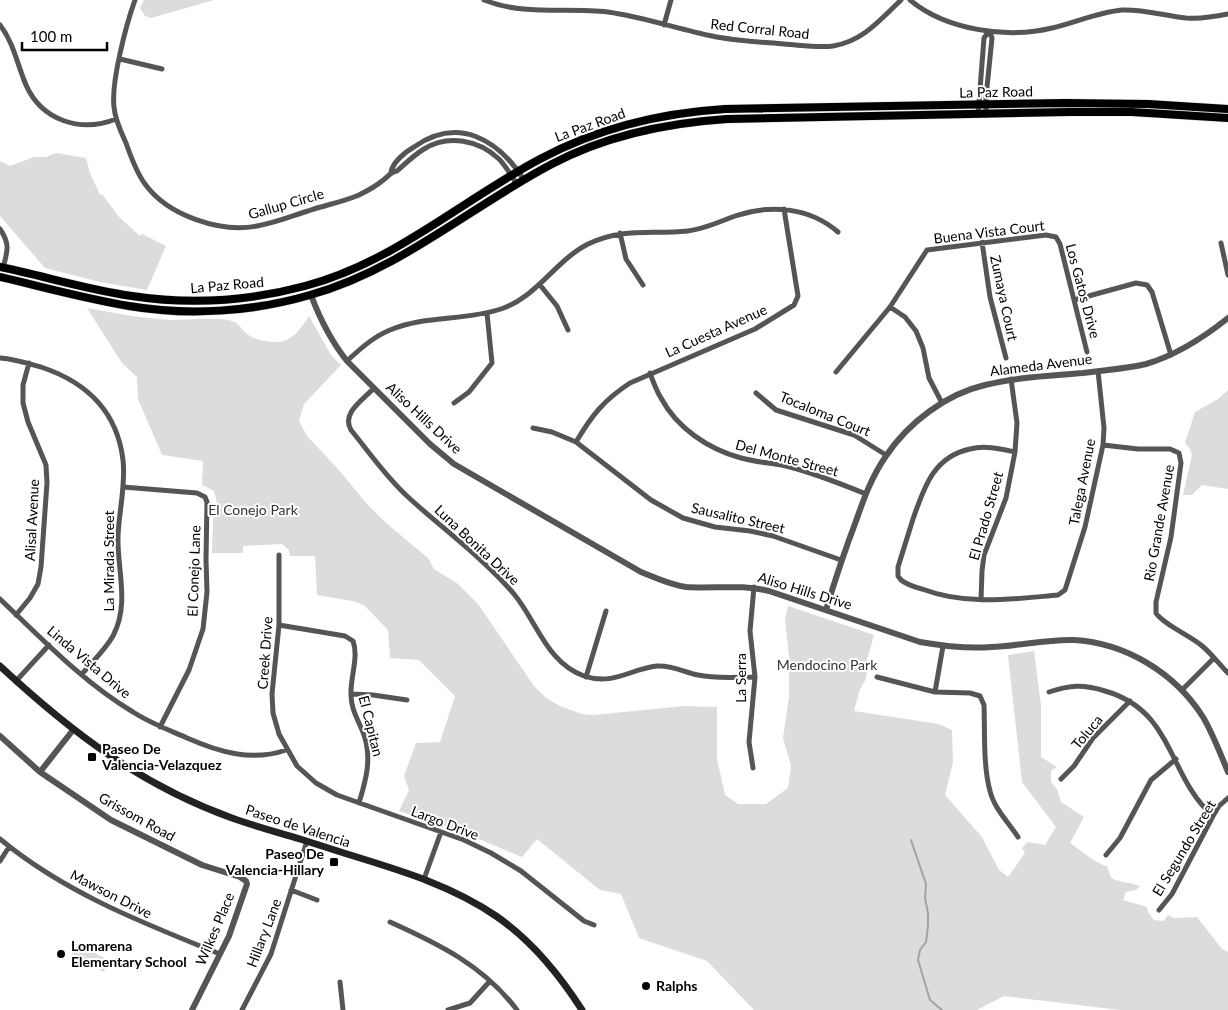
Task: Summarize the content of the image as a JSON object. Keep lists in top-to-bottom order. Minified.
{"streets":{"main road":["La Paz Road","Paseo de Valencia"],"street":["Red Corral Road","Gallup Circle","Buena Vista Court","Los Gatos Drive","Zumaya Court","La Cuesta Avenue","Alameda Avenue","Tocaloma Court","Aliso Hills Drive","Del Monte Street","Talega Avenue","El Prado Street","Sausalito Street","Alisal Avenue","Rio Grande Avenue","Luna Bonita Drive","La Mirada Street","El Conejo Lane","Creek Drive","Linda Vista Drive","La Serra","El Capitan","Toluca","Grissom Road","Largo Drive","El Segundo Street","Mawson Drive","Wilkes Place","Hillary Lane"]},"crossings":[["La Paz Road","Gallup Circle"],["La Paz Road","Aliso Hills Drive"],["Buena Vista Court","Los Gatos Drive"],["Buena Vista Court","Zumaya Court"],["La Cuesta Avenue","Del Monte Street"],["La Cuesta Avenue","Sausalito Street"],["Alameda Avenue","Tocaloma Court"],["Alameda Avenue","Aliso Hills Drive"],["Alameda Avenue","Del Monte Street"],["Alameda Avenue","Talega Avenue"],["Alameda Avenue","El Prado Street"],["Alameda Avenue","Sausalito Street"],["Aliso Hills Drive","Luna Bonita Drive"],["Aliso Hills Drive","La Serra"],["Talega Avenue","El Prado Street"],["Talega Avenue","Rio Grande Avenue"],["Alisal Avenue","La Mirada Street"],["Alisal Avenue","Linda Vista Drive"],["Luna Bonita Drive","La Serra"],["La Mirada Street","El Conejo Lane"],["La Mirada Street","Linda Vista Drive"],["El Conejo Lane","Linda Vista Drive"],["Creek Drive","Linda Vista Drive"],["Creek Drive","El Capitan"],["Creek Drive","Largo Drive"],["Linda Vista Drive","Largo Drive"],["El Capitan","Largo Drive"],["Grissom Road","Wilkes Place"],["Paseo de Valencia","Hillary Lane"],["Mawson Drive","Wilkes Place"]],"parks":["El Conejo Park","Mendocino Park"],"places":{"transit":["Paseo De Valencia-Velazquez","Paseo De Valencia-Hillary"],"other":["Lomarena Elementary School","Ralphs"]},"scale_bar":"100 m"}
